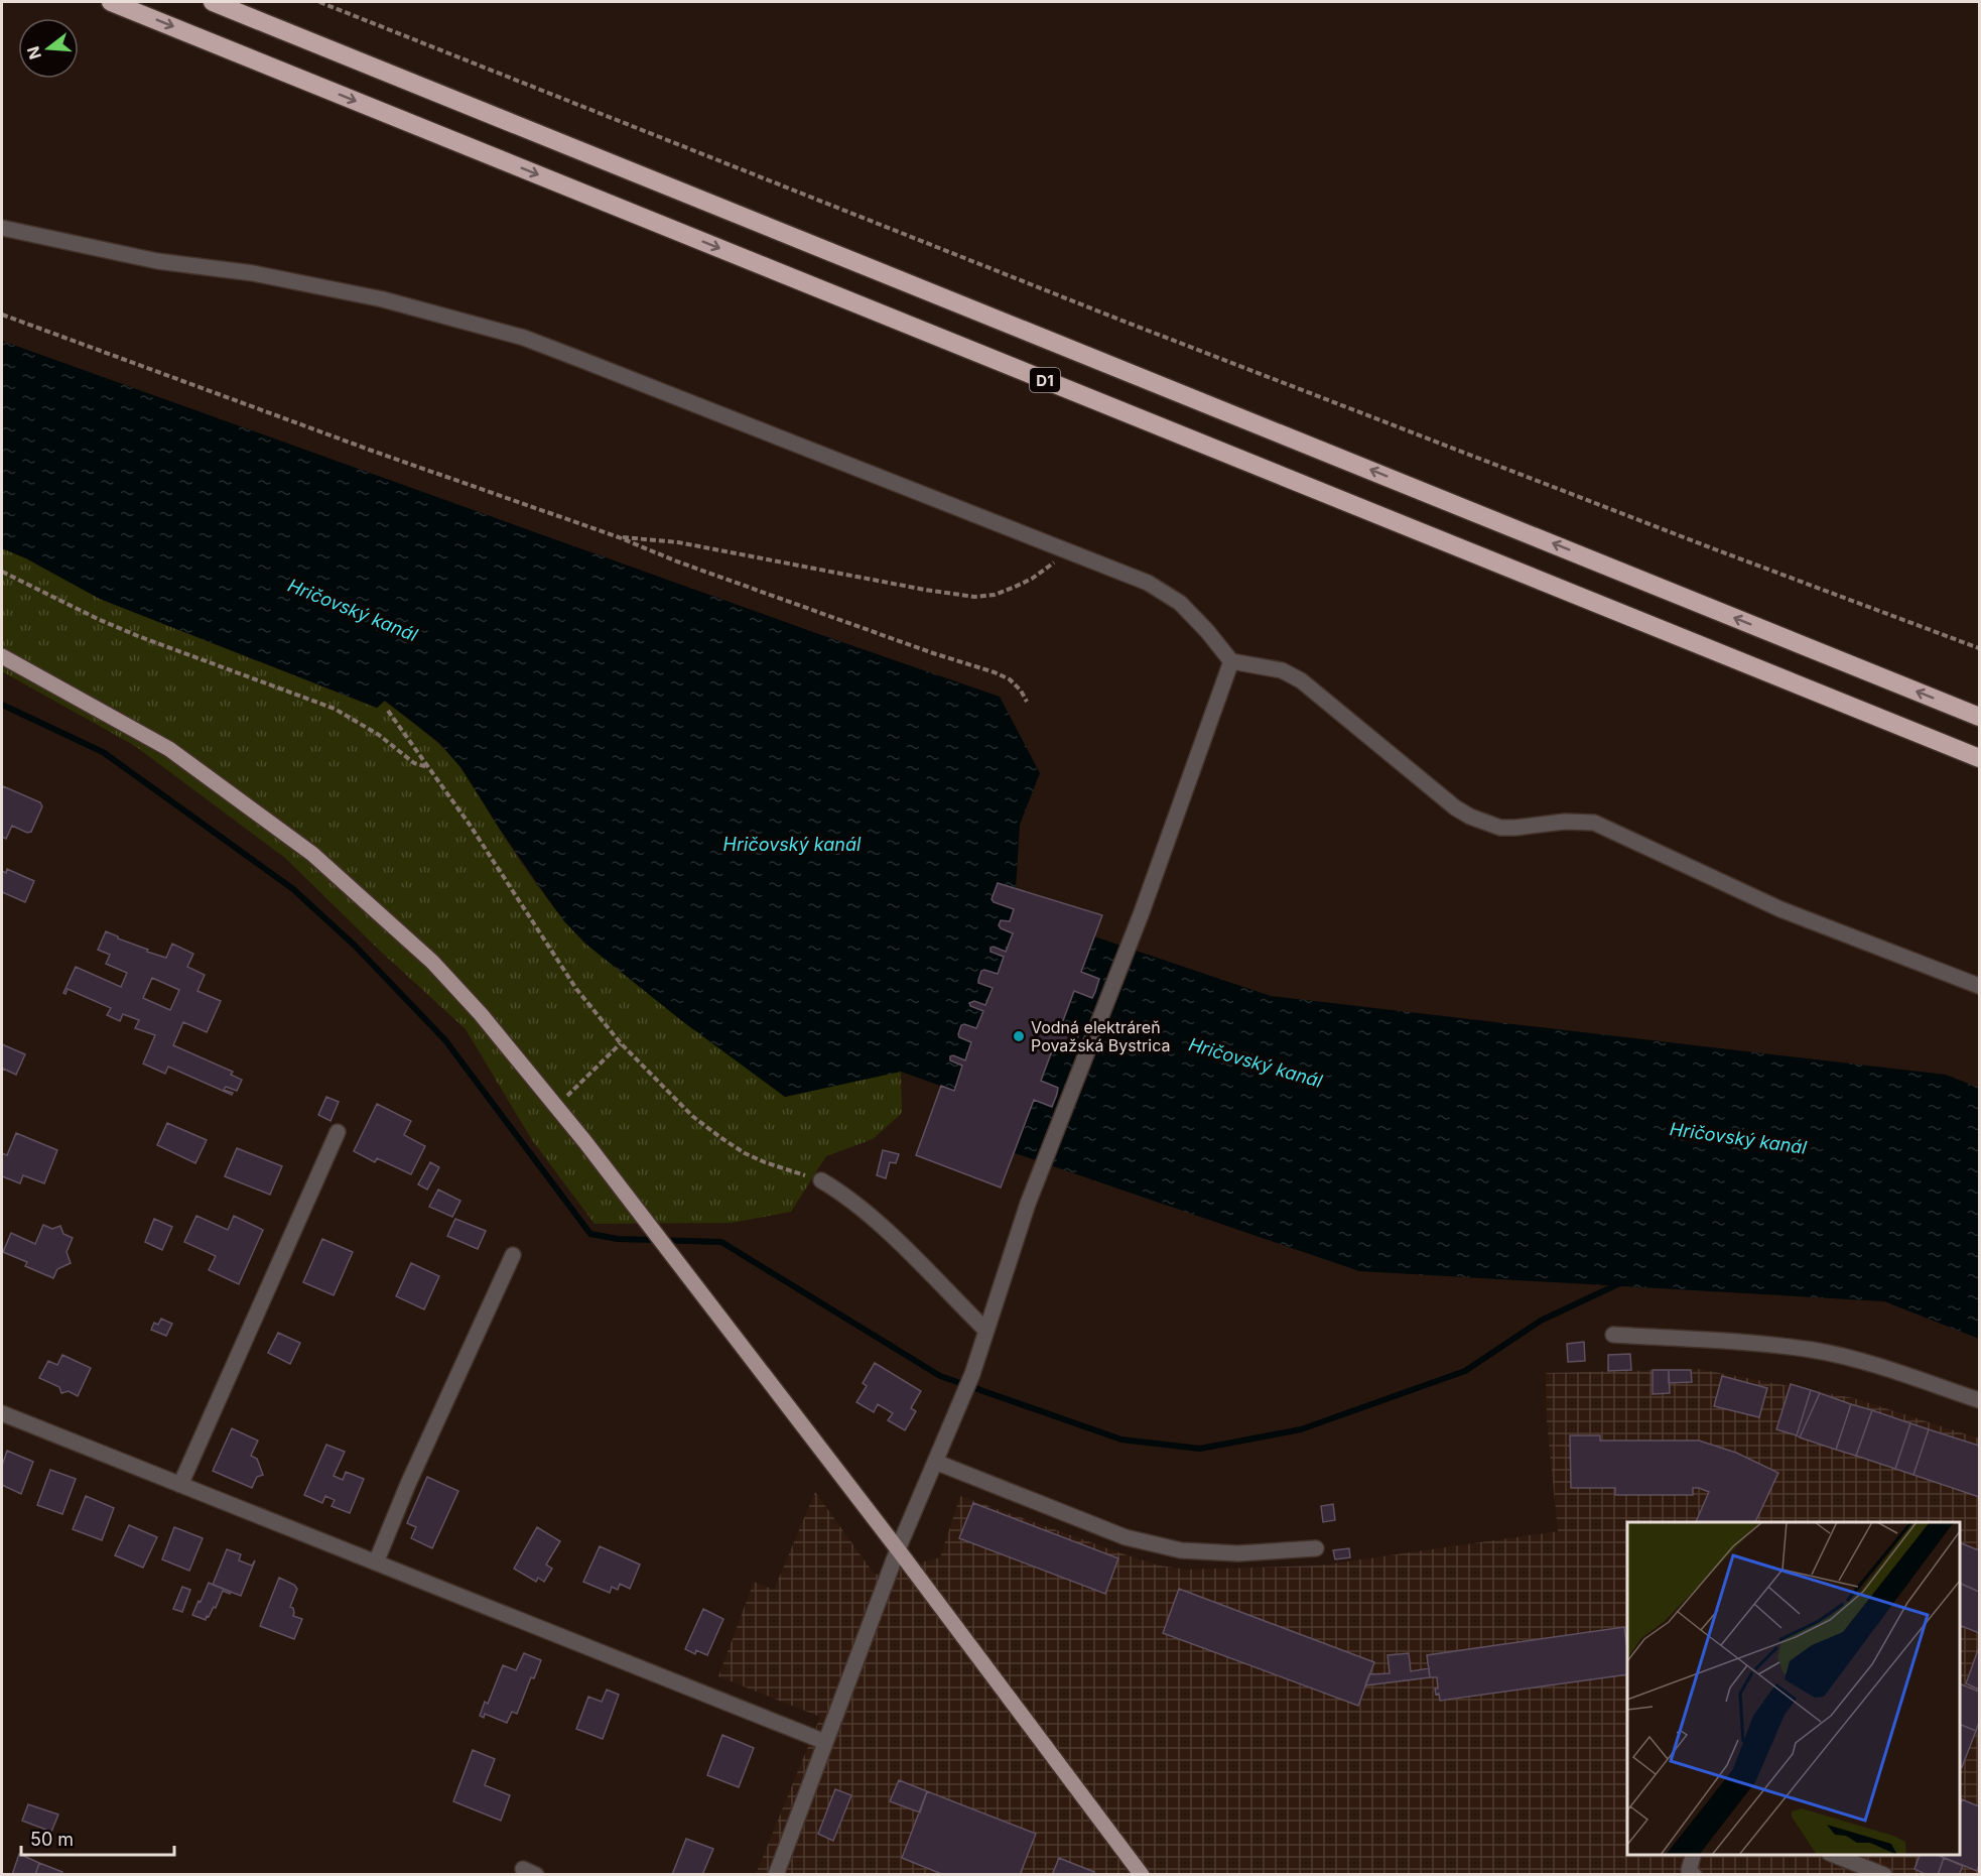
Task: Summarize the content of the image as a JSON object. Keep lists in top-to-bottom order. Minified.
{"streets":{"highway":["D1"]},"water":["Hričovský kanál"],"places":["Vodná elektráreň Považská Bystrica"],"scale_bar":"50 m","north":"left"}
